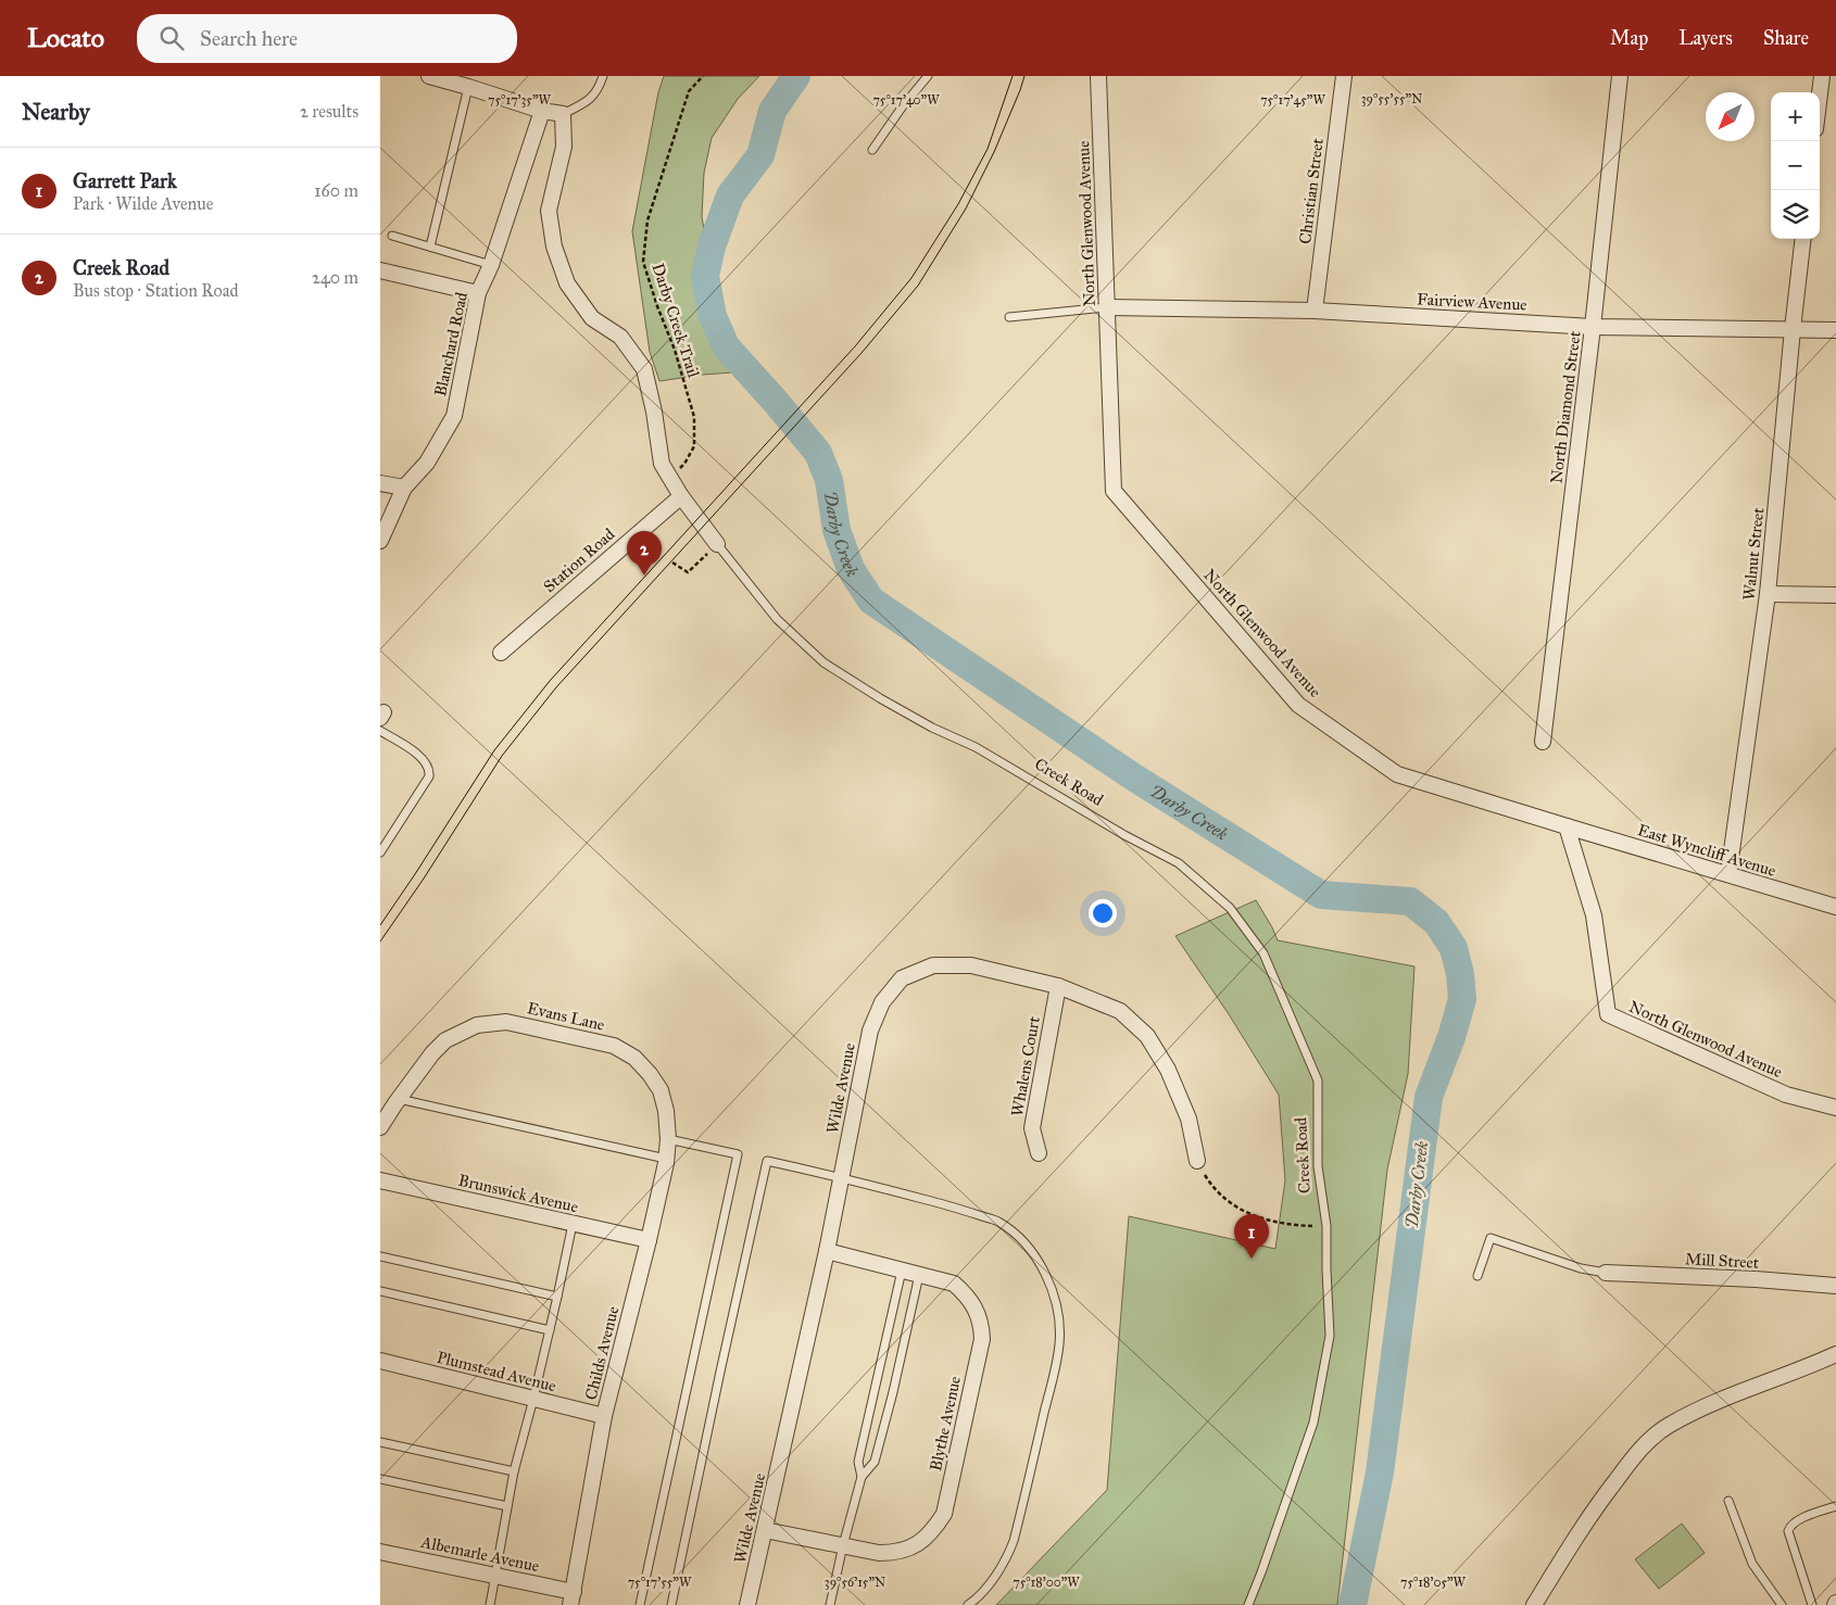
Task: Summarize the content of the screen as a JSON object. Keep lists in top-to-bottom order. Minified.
{"streets":{"street":["Christian Street","North Glenwood Avenue","Fairview Avenue","Blanchard Road","North Diamond Street","Walnut Street","Station Road","Creek Road","East Wyncliff Avenue","Evans Lane","Whalens Court","Wilde Avenue","Brunswick Avenue","Mill Street","Childs Avenue","Plumstead Avenue","Blythe Avenue","Albemarle Avenue"],"path":["Darby Creek Trail"]},"crossings":[["Christian Street","Fairview Avenue"],["North Glenwood Avenue","Fairview Avenue"],["North Glenwood Avenue","East Wyncliff Avenue"],["Fairview Avenue","North Diamond Street"],["Fairview Avenue","Walnut Street"],["Darby Creek Trail","Creek Road"],["Walnut Street","East Wyncliff Avenue"],["Station Road","Creek Road"],["Evans Lane","Childs Avenue"],["Whalens Court","Wilde Avenue"],["Wilde Avenue","Blythe Avenue"],["Brunswick Avenue","Childs Avenue"],["Childs Avenue","Plumstead Avenue"],["Childs Avenue","Albemarle Avenue"]],"water":["Darby Creek"],"north":"bottom left","page":{"header":"Locato","search":"Search here","nav":["Map","Layers","Share"],"heading":["Nearby","2 results"],"map_buttons":["+","−"],"list":[{"mark":"1","name":"Garrett Park","note":"Park · Wilde Avenue","value":"160 m"},{"mark":"2","name":"Creek Road","note":"Bus stop · Station Road","value":"240 m"}],"pins":["2","1"]},"coordinates":["39°55'55\"N","75°17'35\"W","75°17'40\"W","75°17'45\"W","75°17'55\"W","75°18'00\"W","75°18'05\"W","39°56'15\"N"]}
